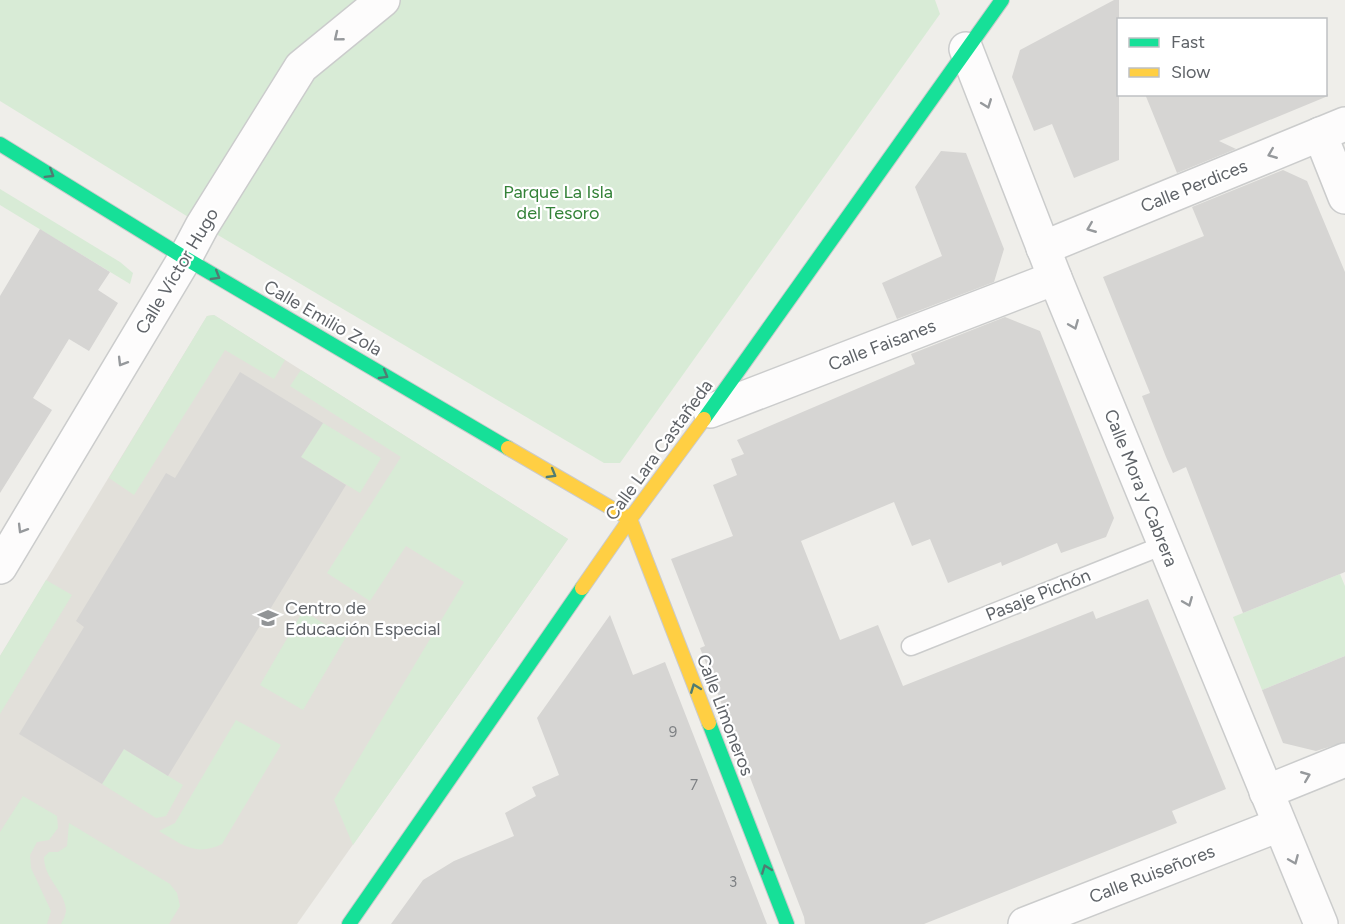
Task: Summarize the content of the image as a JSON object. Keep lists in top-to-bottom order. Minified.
{"streets":{"street":["Calle Perdices","Calle Víctor Hugo","Calle Emilio Zola","Calle Faisanes","Calle Lara Castañeda","Calle Mora y Cabrera","Calle Limoneros","Calle Ruiseñores"],"lane":["Pasaje Pichón"]},"crossings":[["Calle Perdices","Calle Mora y Cabrera"],["Calle Víctor Hugo","Calle Emilio Zola"],["Calle Emilio Zola","Calle Lara Castañeda"],["Calle Emilio Zola","Calle Limoneros"],["Calle Faisanes","Calle Lara Castañeda"],["Calle Faisanes","Calle Mora y Cabrera"],["Calle Lara Castañeda","Calle Mora y Cabrera"],["Calle Lara Castañeda","Calle Limoneros"],["Calle Mora y Cabrera","Pasaje Pichón"],["Calle Mora y Cabrera","Calle Ruiseñores"]],"one_way":["Calle Perdices","Calle Víctor Hugo","Calle Emilio Zola","Calle Mora y Cabrera","Calle Limoneros"],"parks":["Parque La Isla del Tesoro"],"places":{"school or university":["Centro de Educación Especial"]},"house_numbers":["9","7","3"],"legend":["Fast","Slow"]}
